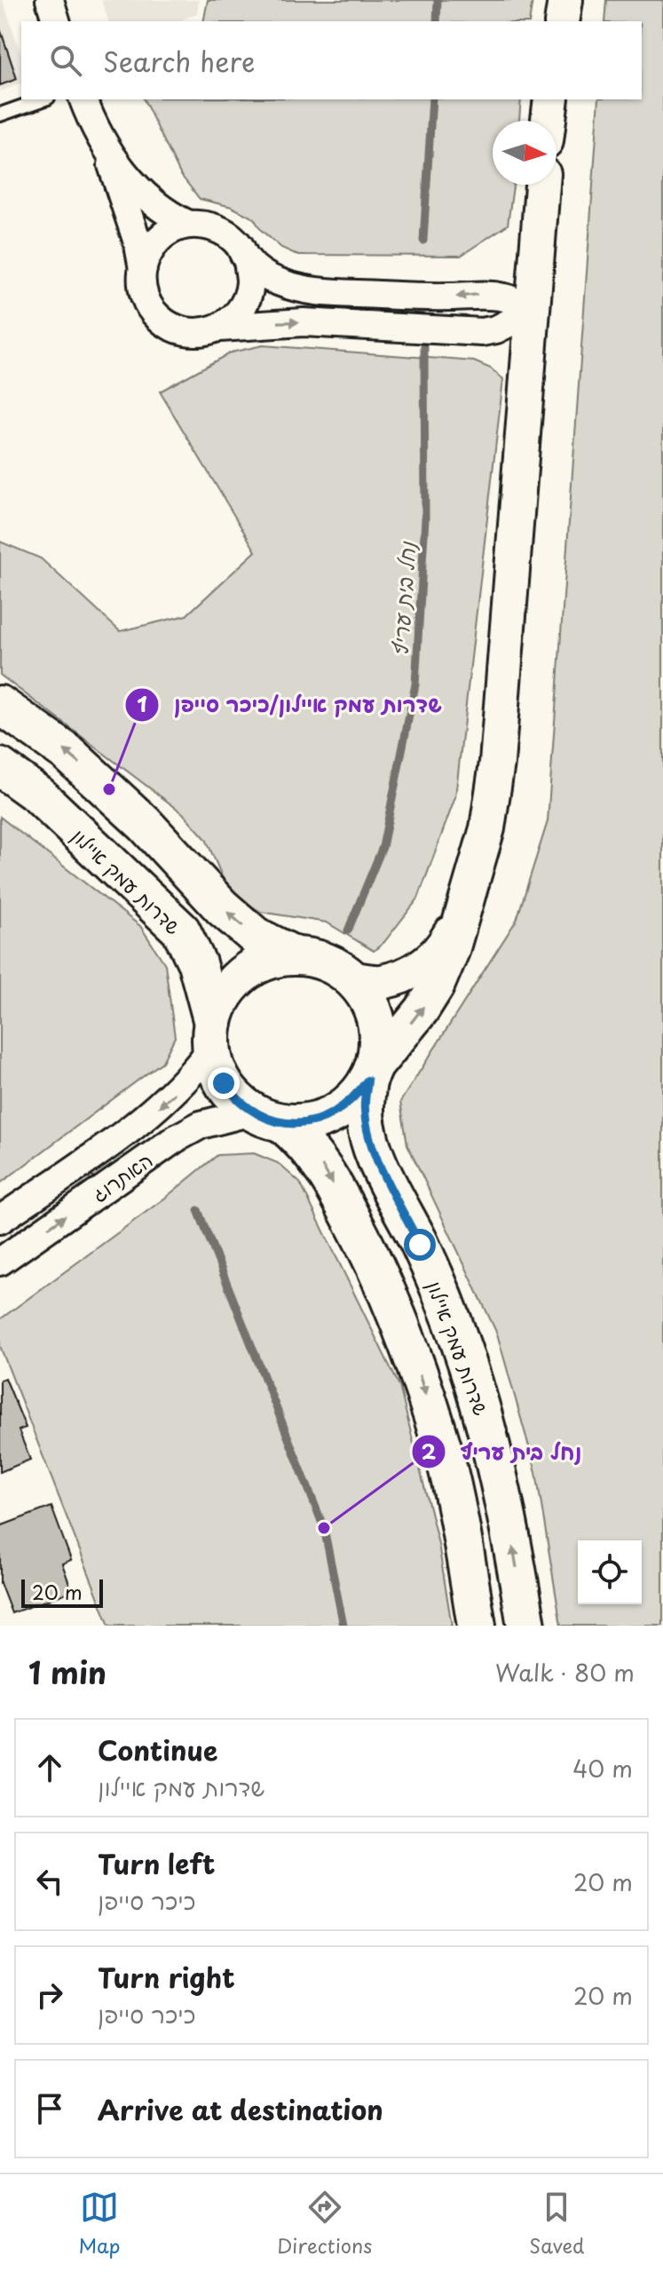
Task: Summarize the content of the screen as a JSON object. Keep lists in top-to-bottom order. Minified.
{"streets":{"main road":["שדרות עמק איילון"],"street":["האתרוג"]},"crossings":[["שדרות עמק איילון","האתרוג"]],"water":["נחל בית עריף"],"places":["שדרות עמק איילון/כיכר סייפן","נחל בית עריף"],"scale_bar":"20 m","north":"right","page":{"search":"Search here","scale":"20 m","heading":["1 min","Walk · 80 m"],"list":[["Continue","שדרות עמק איילון","40 m"],["Turn left","כיכר סייפן","20 m"],["Turn right","כיכר סייפן","20 m"],"Arrive at destination"],"nav":["Map","Directions","Saved"]}}
